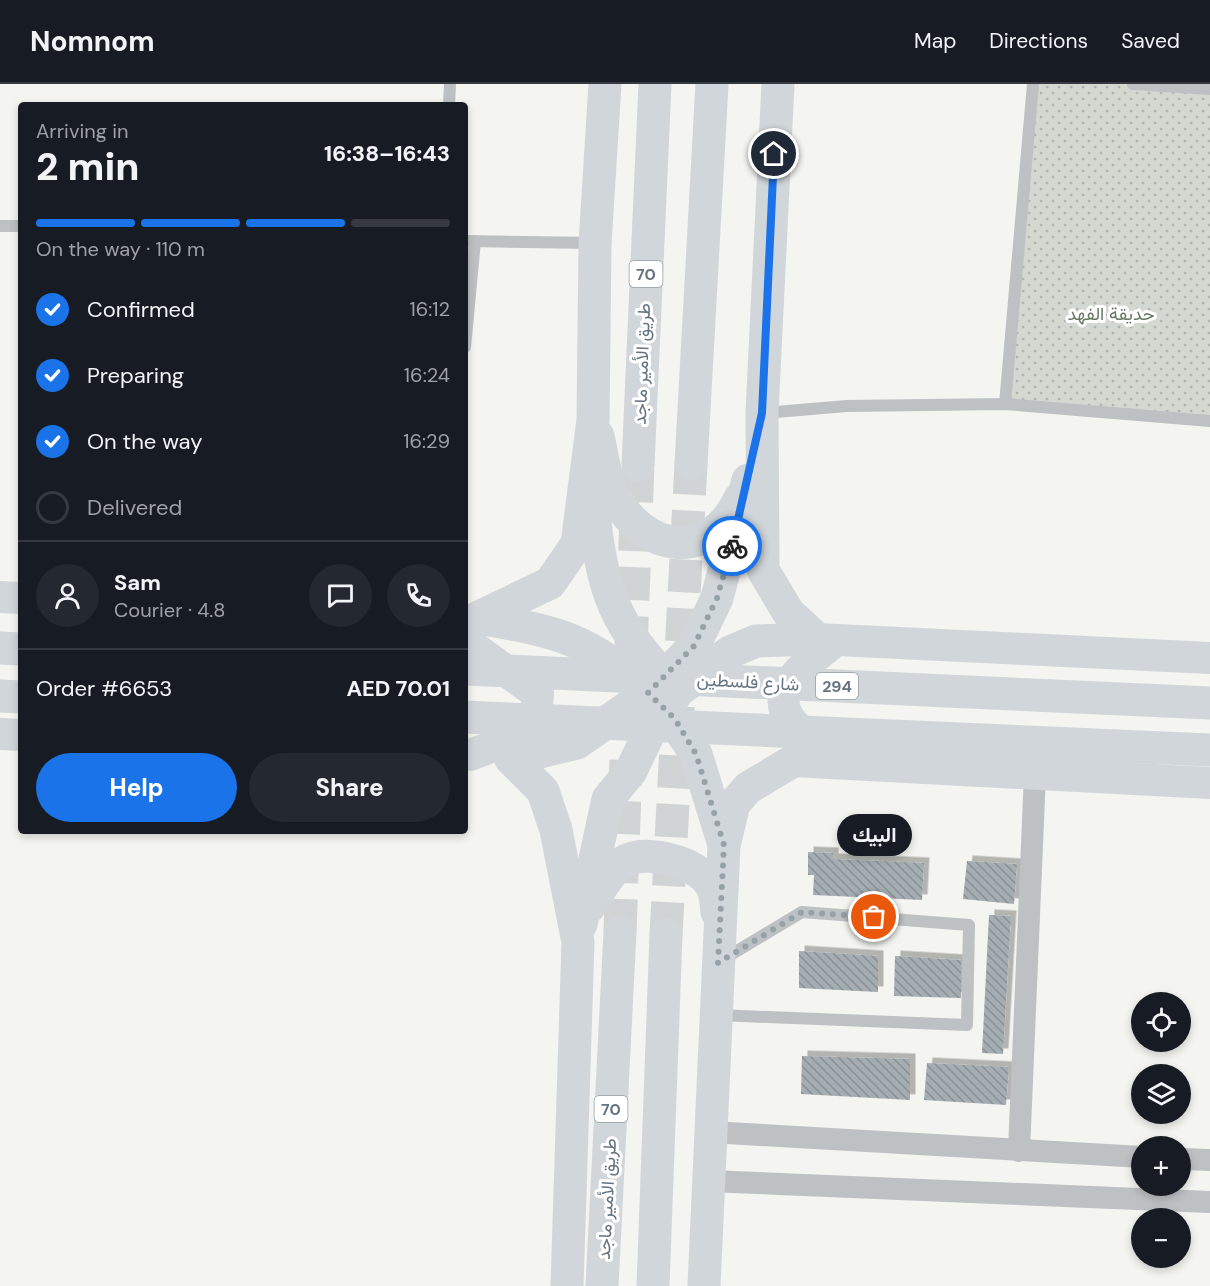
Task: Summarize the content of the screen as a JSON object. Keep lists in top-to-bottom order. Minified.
{"streets":{"main road":["70","طريق الأمير ماجد","شارع فلسطين","294"]},"parks":["حديقة الفهد"],"places":["البيك"],"page":{"header":"Nomnom","nav":["Map","Directions","Saved"],"heading":["2 min","Arriving in","16:38–16:43"],"panel":["Sam","Courier · 4.8","Order #6653","AED 70.01"],"bar":"On the way · 110 m","list":[["Confirmed","16:12"],["Preparing","16:24"],["On the way","16:29"],"Delivered"],"buttons":["Help","Share"],"bubble":"البيك","map_buttons":["+","−"]}}
